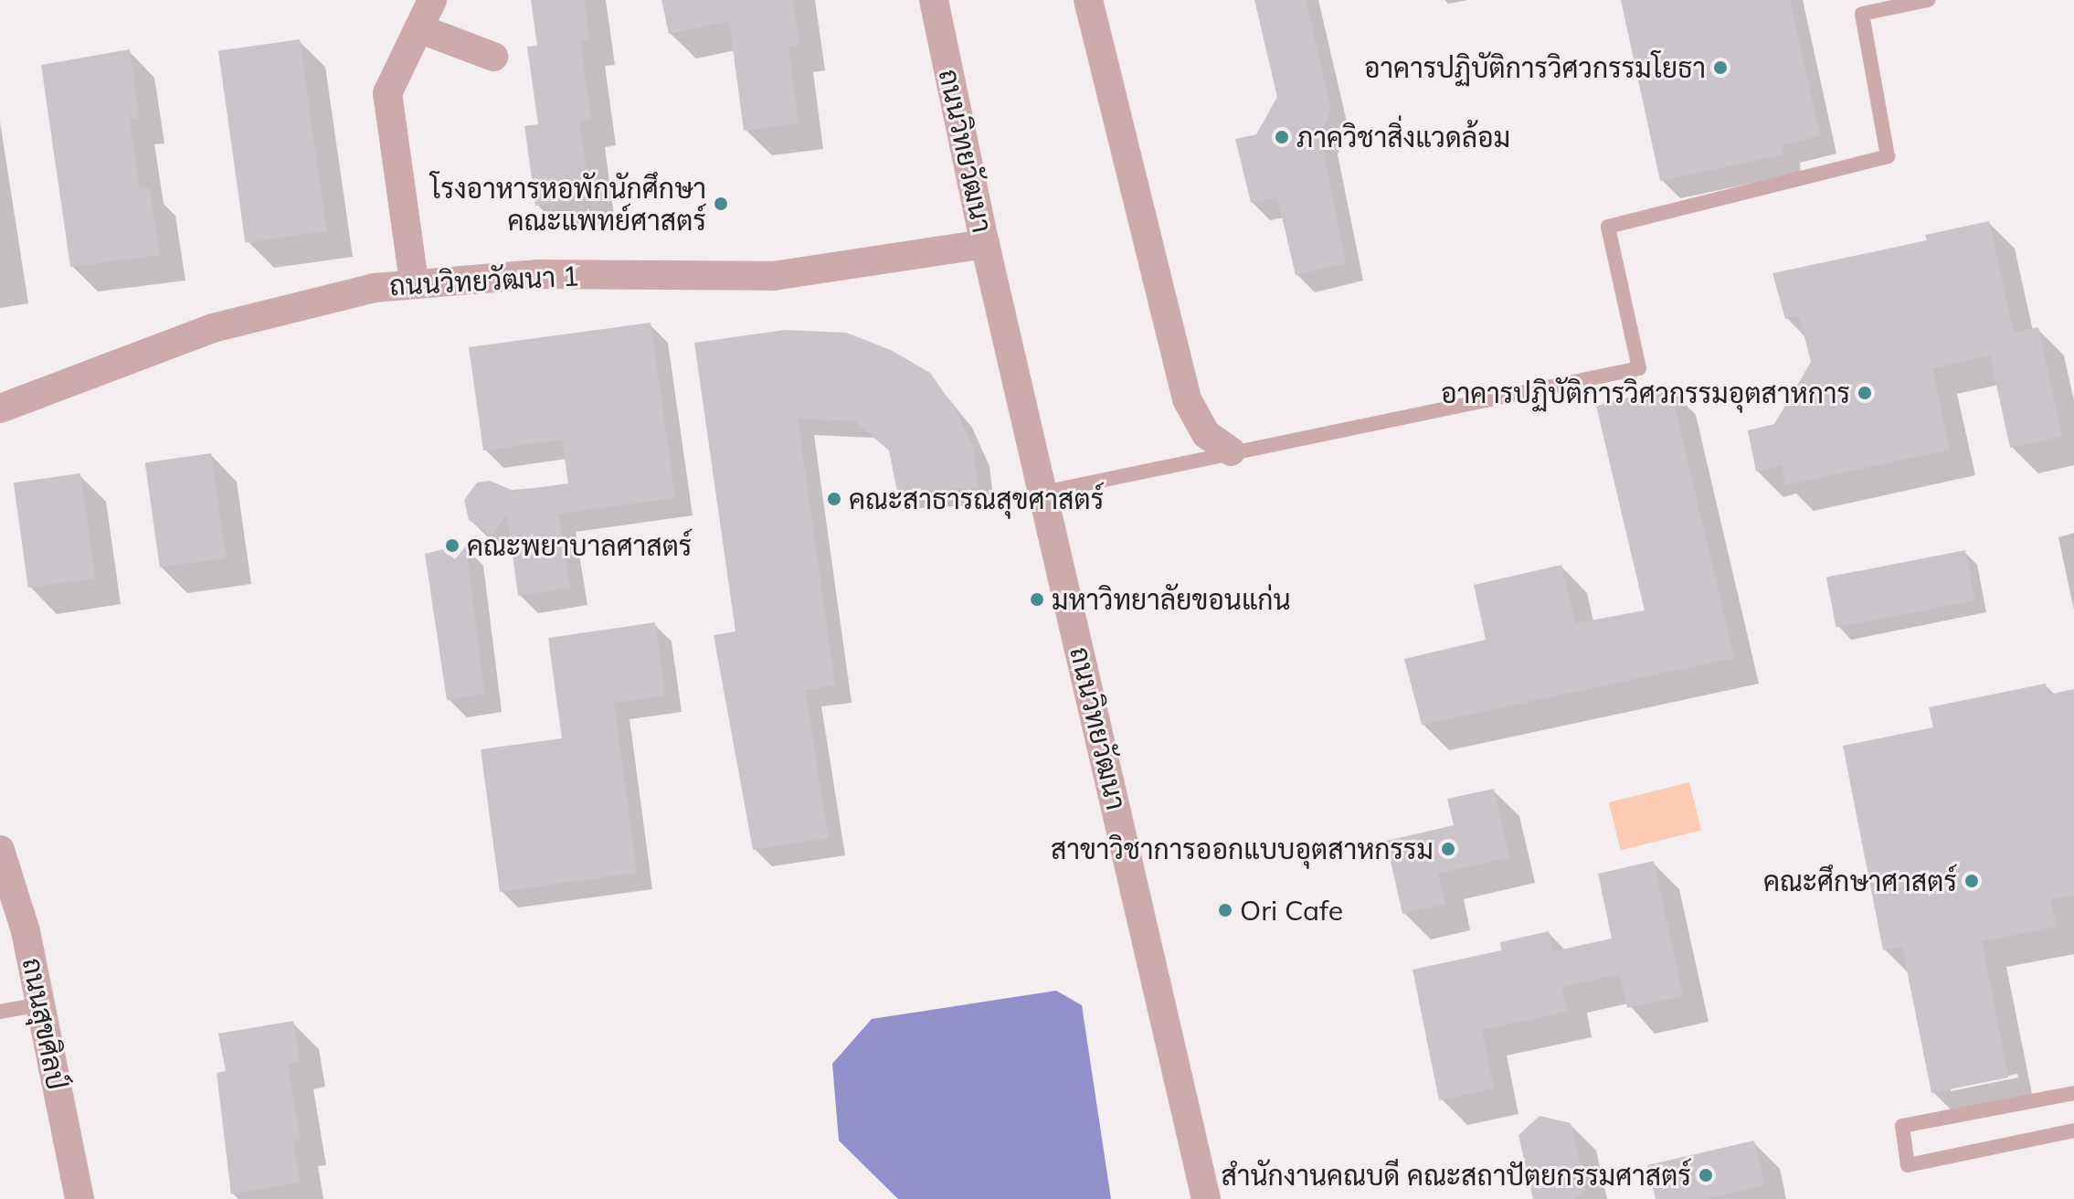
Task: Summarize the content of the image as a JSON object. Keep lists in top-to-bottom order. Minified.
{"streets":{"street":["ถนนวิทยวัฒนา","ถนนวิทยวัฒนา 1","ถนนสุขศิลป์"]},"crossings":[["ถนนวิทยวัฒนา","ถนนวิทยวัฒนา 1"]],"places":["อาคารปฏิบัติการวิศวกรรมโยธา","ภาควิชาสิ่งแวดล้อม","โรงอาหารหอพักนักศึกษา คณะแพทย์ศาสตร์","อาคารปฏิบัติการวิศวกรรมอุตสาหการ","คณะสาธารณสุขศาสตร์","คณะพยาบาลศาสตร์","มหาวิทยาลัยขอนแก่น","สาขาวิชาการออกแบบอุตสาหกรรม","คณะศึกษาศาสตร์","Ori Cafe","สำนักงานคณบดี คณะสถาปัตยกรรมศาสตร์"]}
